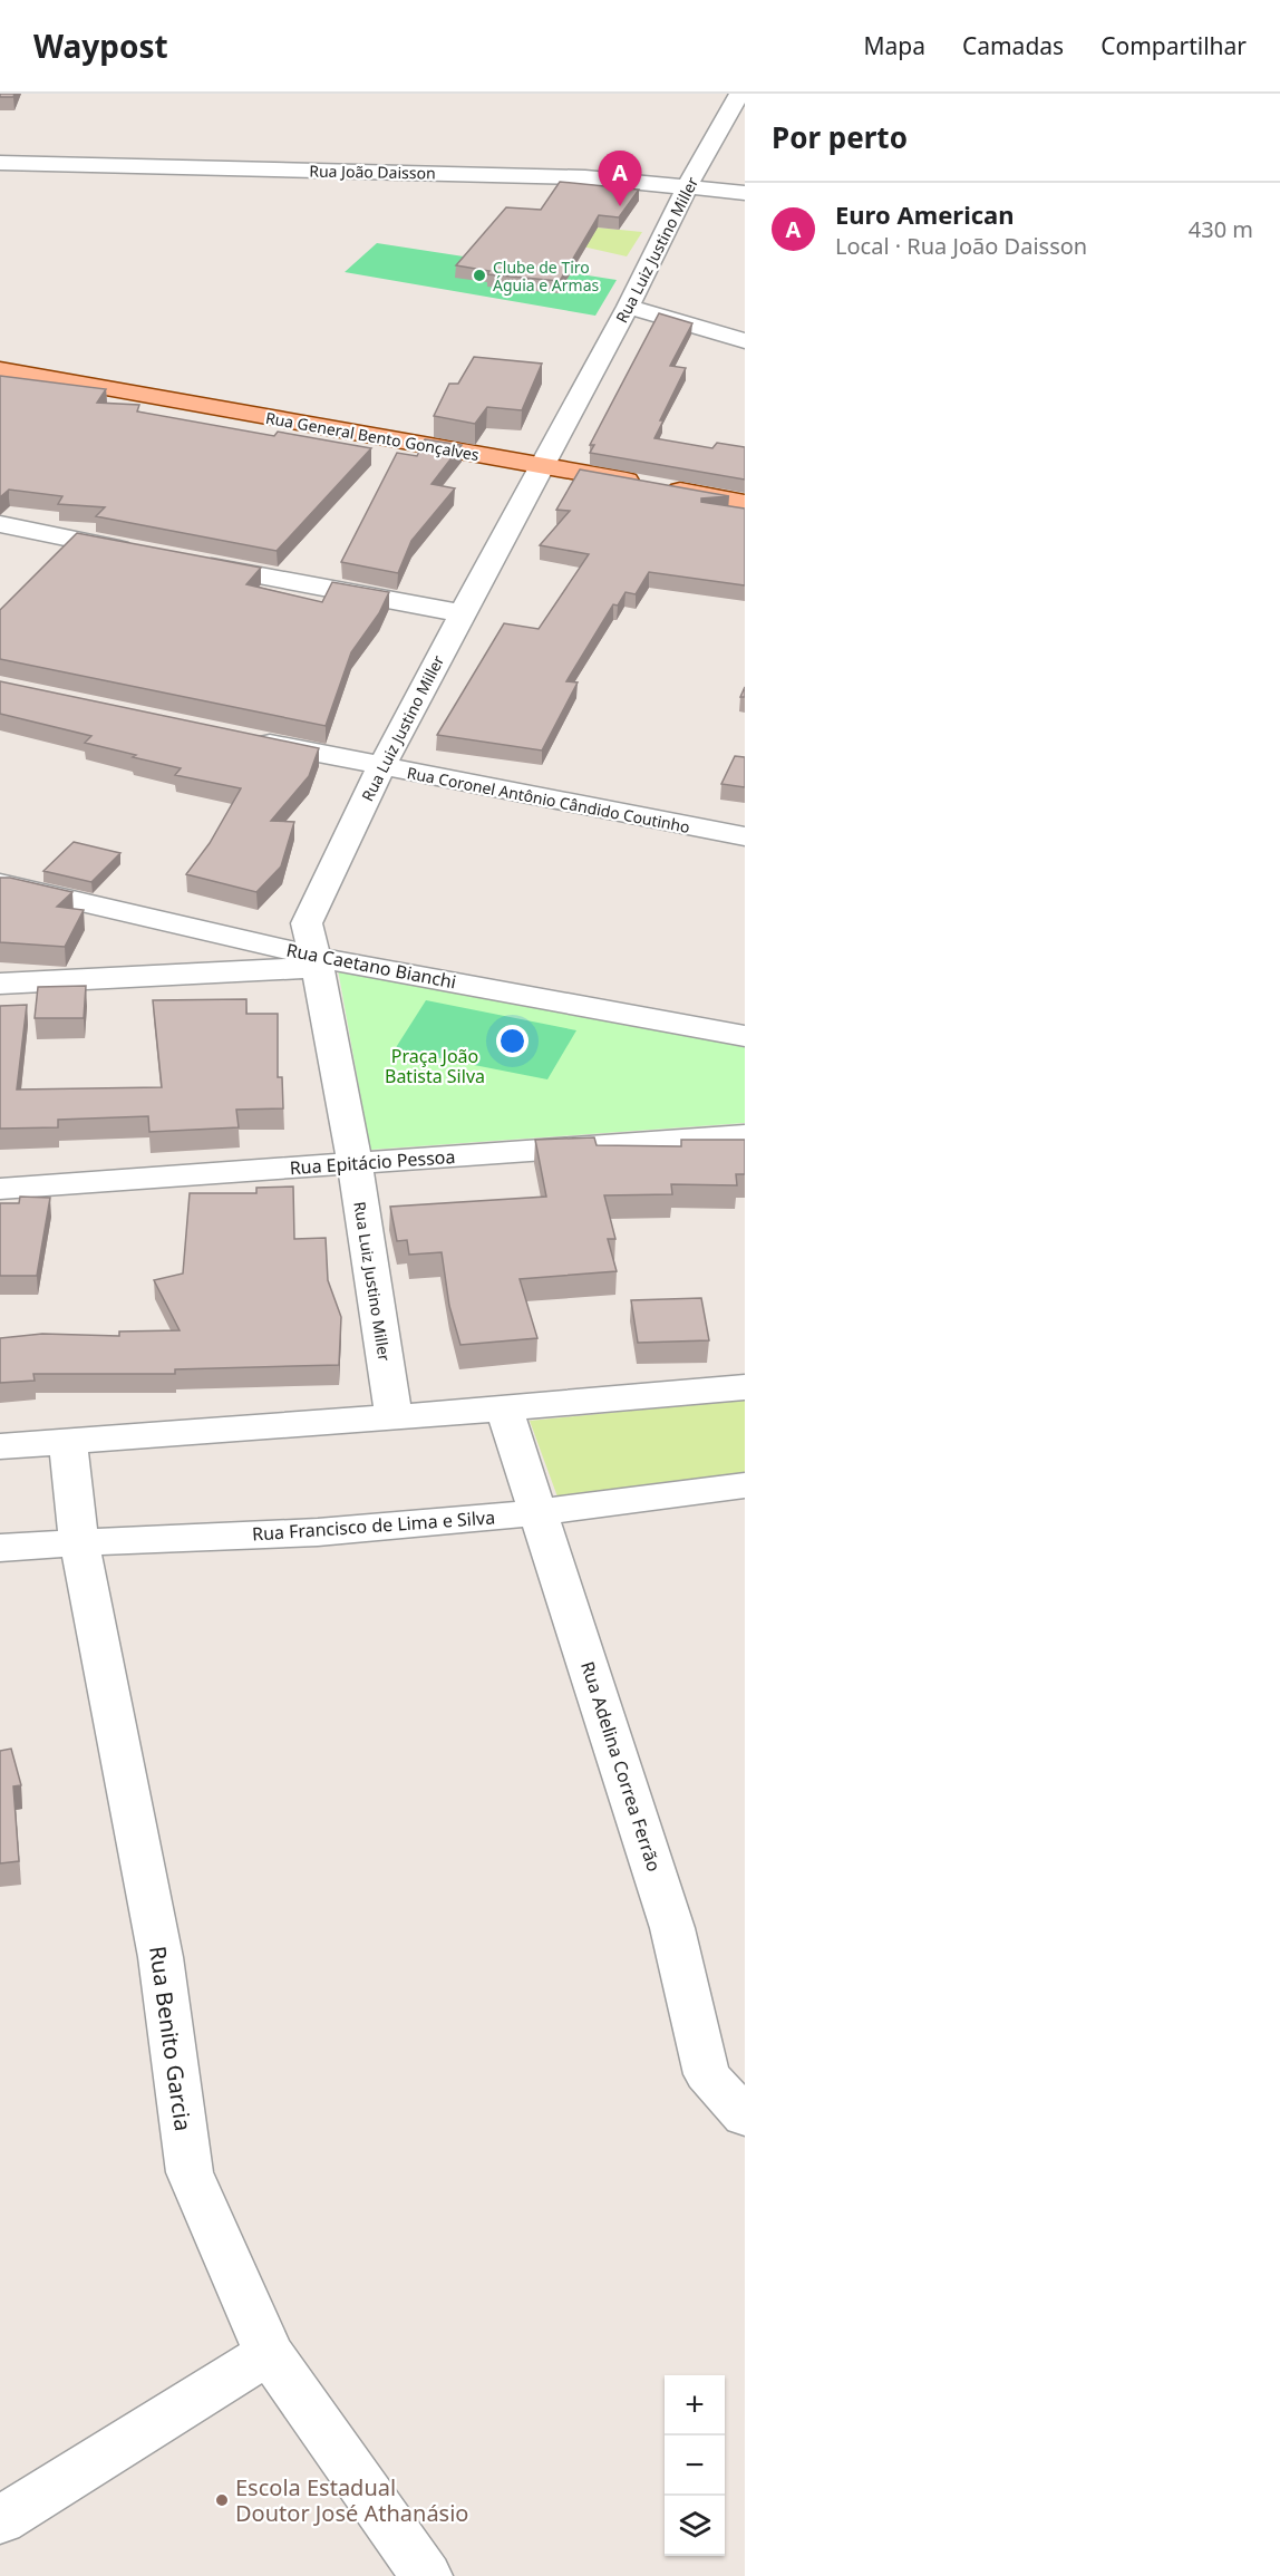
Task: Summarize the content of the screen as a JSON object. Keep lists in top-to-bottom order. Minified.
{"streets":{"main road":["Rua General Bento Gonçalves"],"street":["Rua João Daisson","Rua Luiz Justino Miller","Rua Coronel Antônio Cândido Coutinho","Rua Caetano Bianchi","Rua Epitácio Pessoa","Rua Francisco de Lima e Silva","Rua Adelina Correa Ferrão","Rua Benito Garcia"]},"crossings":[["Rua João Daisson","Rua Luiz Justino Miller"],["Rua Luiz Justino Miller","Rua General Bento Gonçalves"],["Rua Luiz Justino Miller","Rua Coronel Antônio Cândido Coutinho"],["Rua Luiz Justino Miller","Rua Caetano Bianchi"],["Rua Luiz Justino Miller","Rua Epitácio Pessoa"],["Rua Francisco de Lima e Silva","Rua Adelina Correa Ferrão"],["Rua Francisco de Lima e Silva","Rua Benito Garcia"]],"parks":["Praça João Batista Silva"],"places":["Clube de Tiro Águia e Armas","Escola Estadual Doutor José Athanásio"],"page":{"header":"Waypost","nav":["Mapa","Camadas","Compartilhar"],"heading":"Por perto","pins":"A","list":[{"mark":"A","name":"Euro American","note":"Local · Rua João Daisson","value":"430 m"}],"map_buttons":["+","−"]}}
